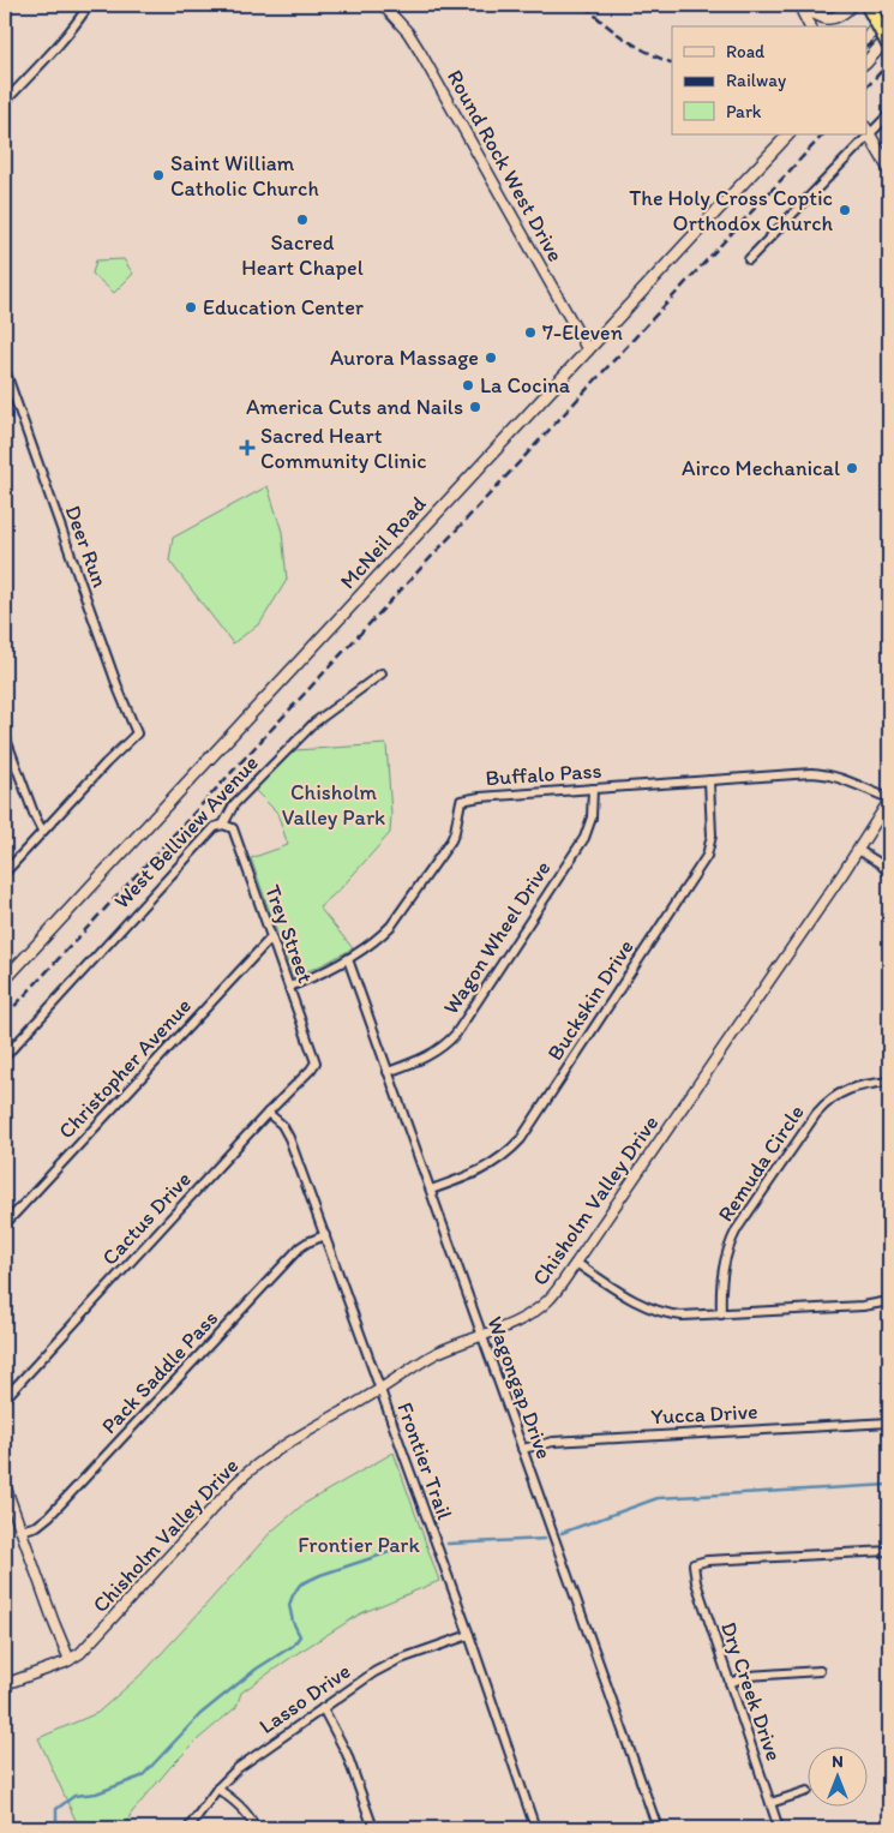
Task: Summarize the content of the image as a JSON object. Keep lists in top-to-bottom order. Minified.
{"streets":{"main road":["McNeil Road"],"street":["Round Rock West Drive","Deer Run","Buffalo Pass","West Bellview Avenue","Trey Street","Wagon Wheel Drive","Buckskin Drive","Christopher Avenue","Remuda Circle","Chisholm Valley Drive","Cactus Drive","Pack Saddle Pass","Wagongap Drive","Yucca Drive","Frontier Trail","Dry Creek Drive","Lasso Drive"]},"crossings":[["Round Rock West Drive","McNeil Road"],["Buffalo Pass","Trey Street"],["Buffalo Pass","Wagon Wheel Drive"],["Buffalo Pass","Buckskin Drive"],["Buffalo Pass","Chisholm Valley Drive"],["Buffalo Pass","Wagongap Drive"],["West Bellview Avenue","Trey Street"],["Trey Street","Christopher Avenue"],["Trey Street","Cactus Drive"],["Wagon Wheel Drive","Wagongap Drive"],["Buckskin Drive","Wagongap Drive"],["Chisholm Valley Drive","Wagongap Drive"],["Chisholm Valley Drive","Frontier Trail"],["Cactus Drive","Frontier Trail"],["Pack Saddle Pass","Frontier Trail"],["Wagongap Drive","Yucca Drive"],["Frontier Trail","Lasso Drive"]],"parks":["Chisholm Valley Park","Frontier Park"],"places":{"other":["Saint William Catholic Church","The Holy Cross Coptic Orthodox Church","Sacred Heart Chapel","Education Center","7-Eleven","Aurora Massage","La Cocina","America Cuts and Nails","Airco Mechanical"],"health":["Sacred Heart Community Clinic"]},"legend":["Road","Railway","Park"],"north":"top"}
